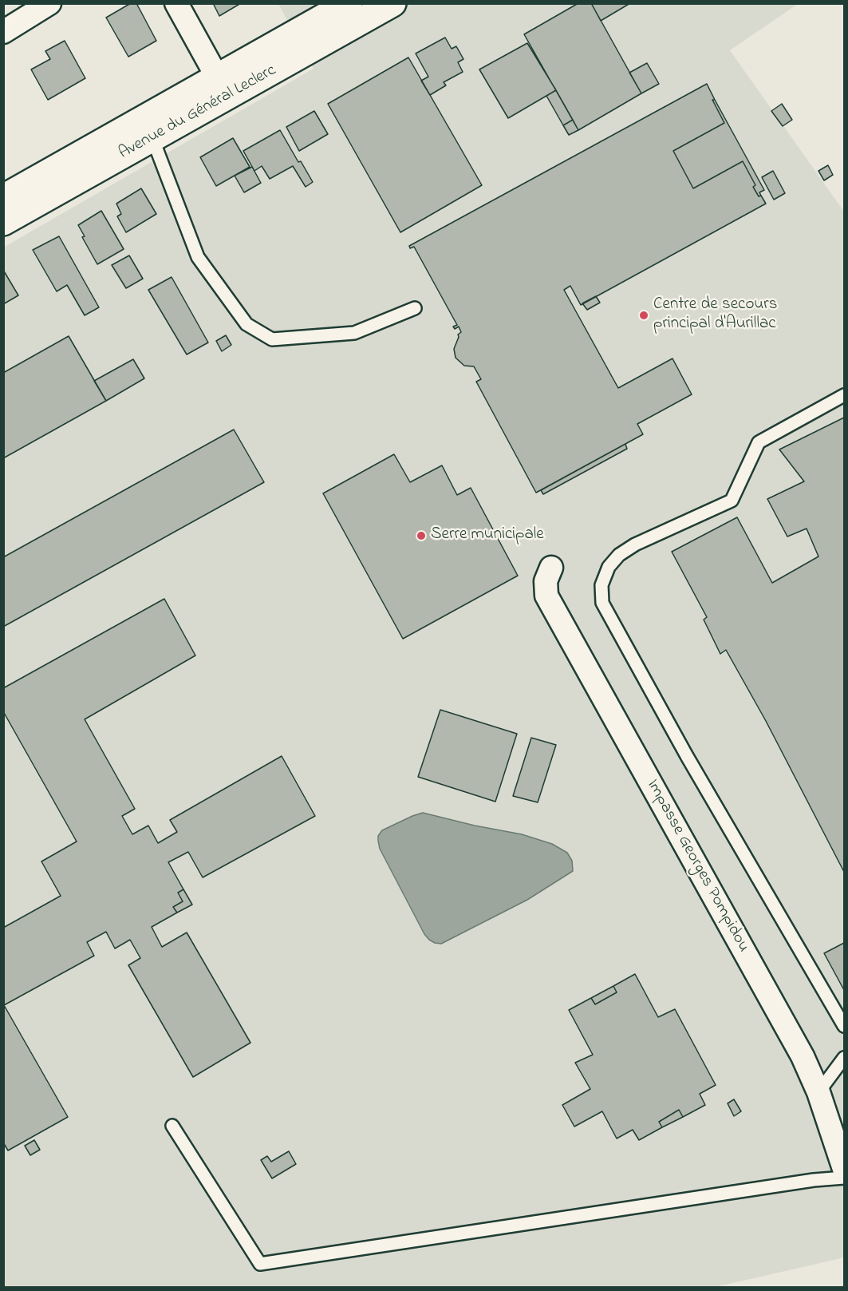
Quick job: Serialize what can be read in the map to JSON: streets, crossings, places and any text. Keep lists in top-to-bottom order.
{
  "streets": {
    "street": ["Avenue du Général Leclerc", "Impasse Georges Pompidou"]
  },
  "places": ["Centre de secours principal d'Aurillac", "Serre municipale"]
}
